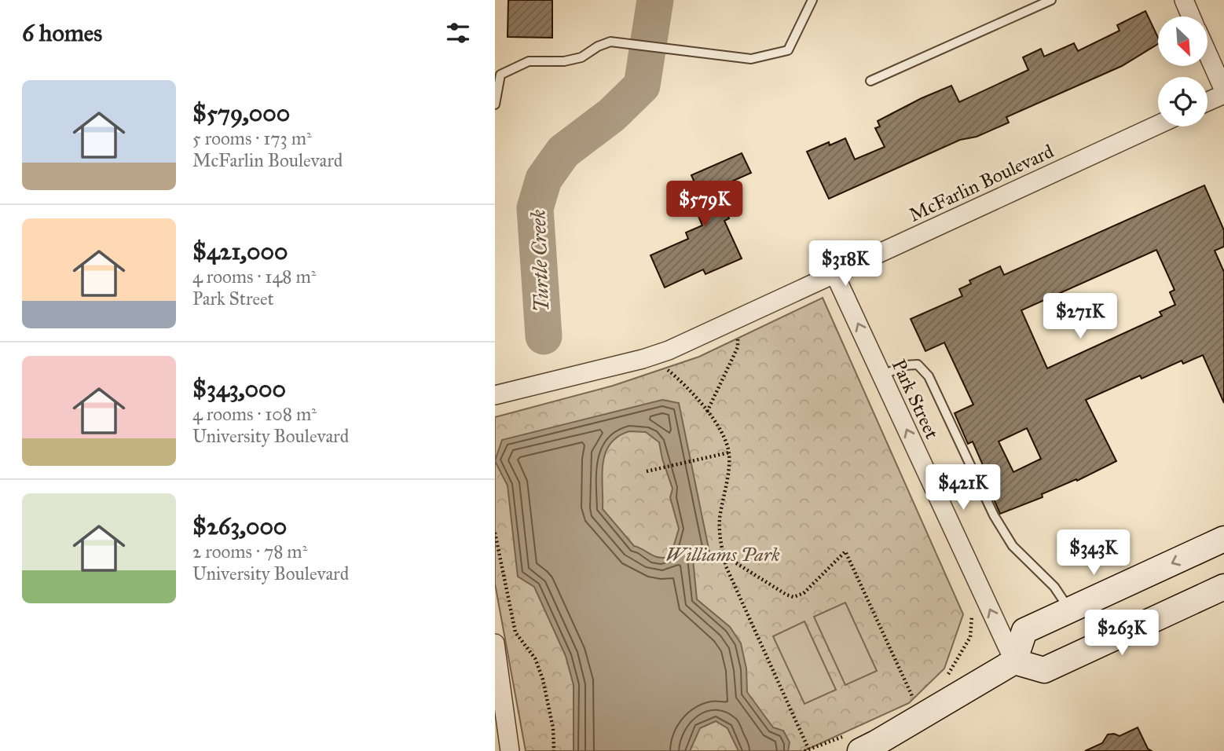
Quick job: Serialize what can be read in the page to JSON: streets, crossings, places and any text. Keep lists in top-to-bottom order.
{
  "streets": {
    "street": ["McFarlin Boulevard", "Park Street"]
  },
  "crossings": [
    ["McFarlin Boulevard", "Park Street"]
  ],
  "one_way": ["Park Street"],
  "water": ["Turtle Creek"],
  "parks": ["Williams Park"],
  "north": "bottom right",
  "page": {
    "heading": "6 homes",
    "list": [
      {
        "name": "$579,000",
        "note": "5 rooms · 173 m² · McFarlin Boulevard"
      },
      {
        "name": "$421,000",
        "note": "4 rooms · 148 m² · Park Street"
      },
      {
        "name": "$343,000",
        "note": "4 rooms · 108 m² · University Boulevard"
      },
      {
        "name": "$263,000",
        "note": "2 rooms · 78 m² · University Boulevard"
      }
    ],
    "price": [
      "$579K",
      "$318K",
      "$271K",
      "$421K",
      "$343K",
      "$263K"
    ]
  }
}
